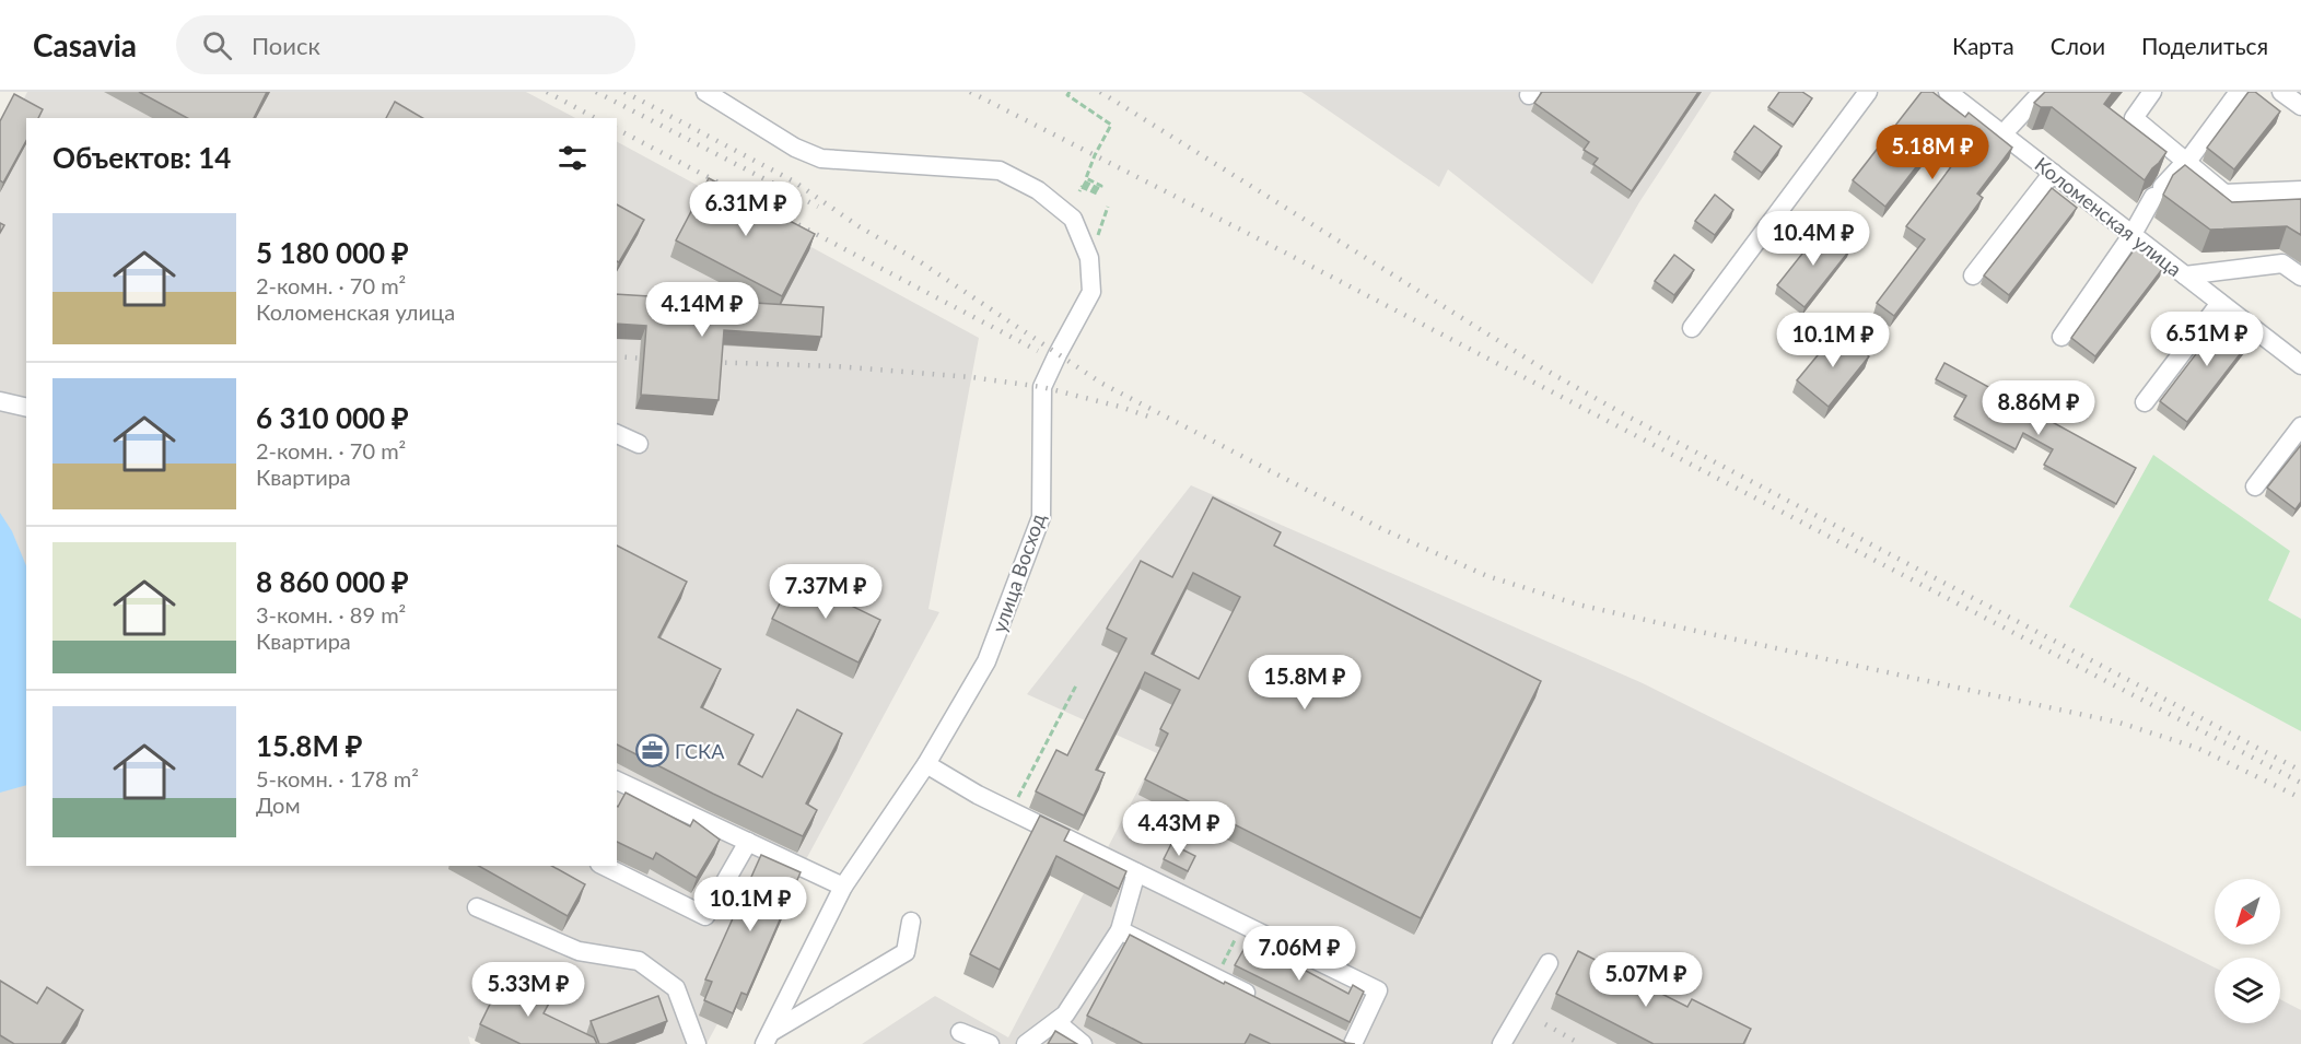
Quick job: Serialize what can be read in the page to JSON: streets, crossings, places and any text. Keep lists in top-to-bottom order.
{
  "streets": {
    "street": ["Коломенская улица", "улица Восход"]
  },
  "places": {
    "office": ["ГСКА"]
  },
  "north": "bottom left",
  "page": {
    "header": "Casavia",
    "search": "Поиск",
    "nav": ["Карта", "Слои", "Поделиться"],
    "heading": "Объектов: 14",
    "price": [
      "5.18M ₽",
      "6.31M ₽",
      "10.4M ₽",
      "4.14M ₽",
      "6.51M ₽",
      "10.1M ₽",
      "8.86M ₽",
      "7.37M ₽",
      "15.8M ₽",
      "4.43M ₽",
      "10.1M ₽",
      "7.06M ₽",
      "5.07M ₽",
      "5.33M ₽"
    ],
    "list": [
      {
        "name": "5 180 000 ₽",
        "note": "2-комн. · 70 m² · Коломенская улица"
      },
      {
        "name": "6 310 000 ₽",
        "note": "2-комн. · 70 m² · Квартира"
      },
      {
        "name": "8 860 000 ₽",
        "note": "3-комн. · 89 m² · Квартира"
      },
      {
        "name": "15.8M ₽",
        "note": "5-комн. · 178 m² · Дом"
      }
    ]
  }
}
